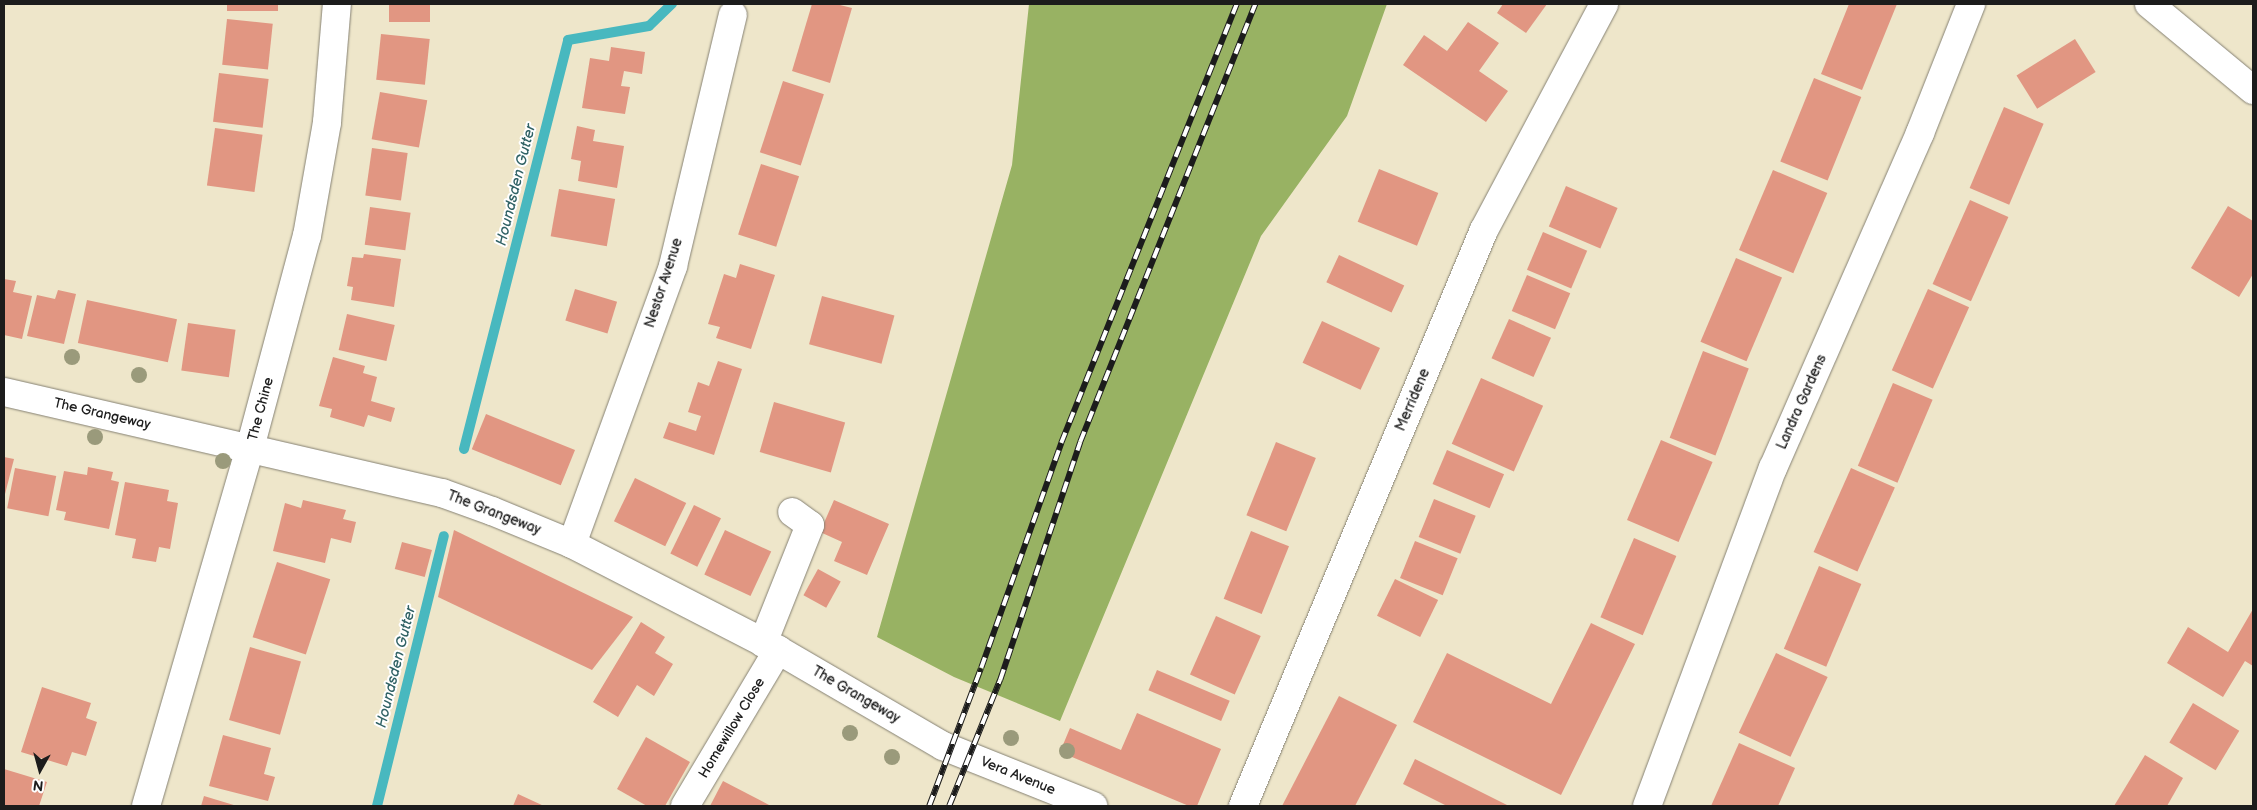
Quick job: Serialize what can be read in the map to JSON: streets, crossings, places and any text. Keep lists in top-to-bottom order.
{
  "streets": {
    "street": [
      "Nestor Avenue",
      "Merridene",
      "Landra Gardens",
      "The Chine",
      "The Grangeway",
      "Homewillow Close",
      "Vera Avenue"
    ]
  },
  "crossings": [
    ["Nestor Avenue", "The Grangeway"],
    ["The Chine", "The Grangeway"],
    ["The Grangeway", "Homewillow Close"],
    ["The Grangeway", "Vera Avenue"]
  ],
  "water": ["Houndsden Gutter"],
  "north": "bottom"
}
